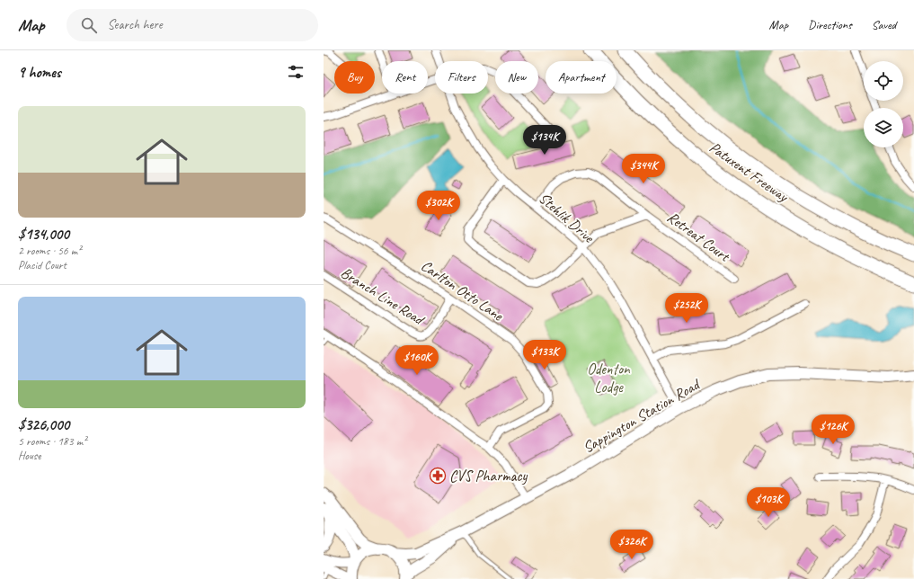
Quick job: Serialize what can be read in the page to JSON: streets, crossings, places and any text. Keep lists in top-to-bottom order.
{
  "streets": {
    "highway": ["Patuxent Freeway"],
    "main road": ["Sappington Station Road"],
    "street": [
      "Stehlik Drive",
      "Retreat Court",
      "Carlton Otto Lane",
      "Branch Line Road"
    ]
  },
  "crossings": [
    ["Stehlik Drive", "Retreat Court"],
    ["Stehlik Drive", "Sappington Station Road"],
    ["Carlton Otto Lane", "Branch Line Road"]
  ],
  "parks": ["Odenton Lodge"],
  "places": {
    "pharmacy": ["CVS Pharmacy"]
  },
  "page": {
    "header": "Map",
    "search": "Search here",
    "nav": ["Map", "Directions", "Saved"],
    "heading": "9 homes",
    "chip": [
      "Buy",
      "Rent",
      "Filters",
      "New",
      "Apartment"
    ],
    "list": [
      {
        "name": "$134,000",
        "note": "2 rooms · 56 m² · Placid Court"
      },
      {
        "name": "$326,000",
        "note": "5 rooms · 183 m² · House"
      }
    ],
    "price": [
      "$134K",
      "$344K",
      "$302K",
      "$252K",
      "$133K",
      "$160K",
      "$126K",
      "$103K",
      "$326K"
    ]
  }
}
